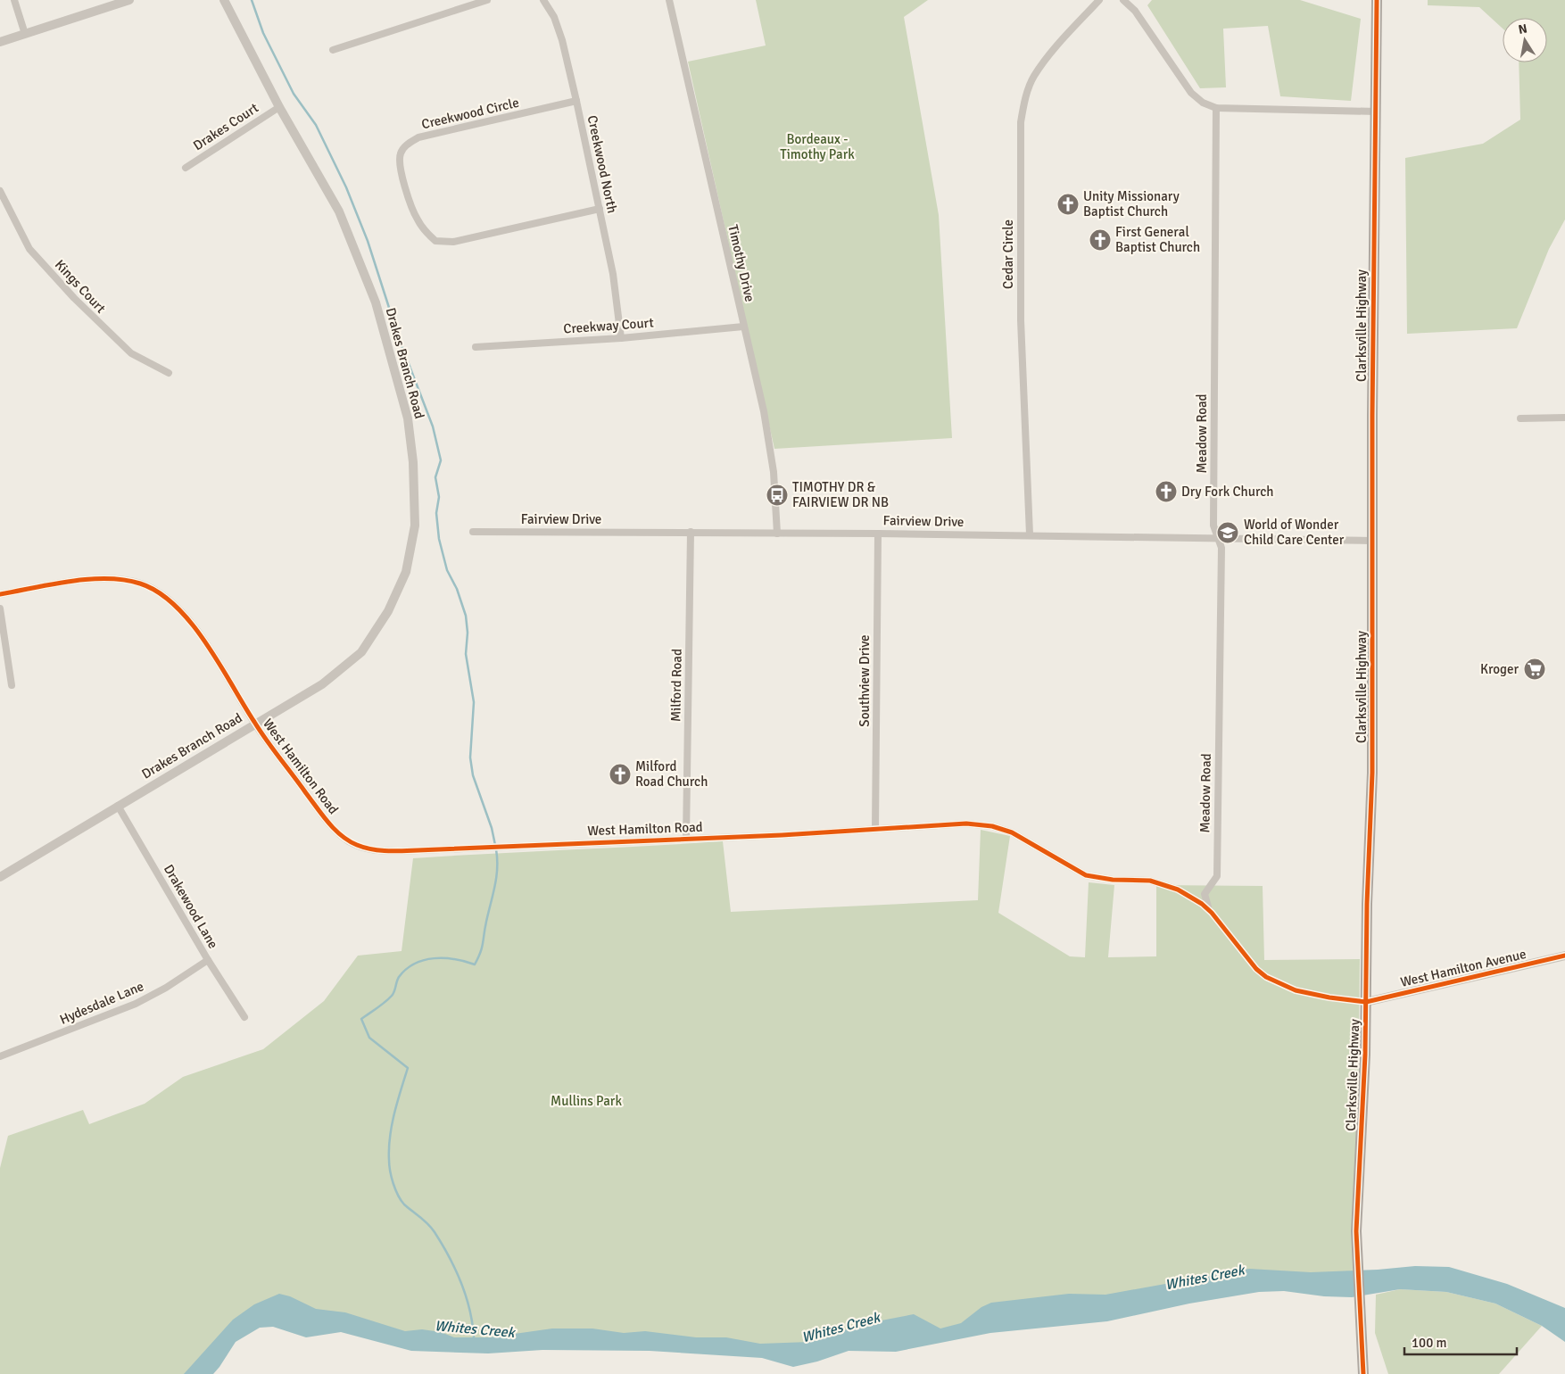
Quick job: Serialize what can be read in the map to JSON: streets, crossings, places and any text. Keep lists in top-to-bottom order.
{
  "streets": {
    "main road": ["Clarksville Highway"],
    "street": [
      "Creekwood Circle",
      "Drakes Court",
      "Creekwood North",
      "Cedar Circle",
      "Timothy Drive",
      "Kings Court",
      "Creekway Court",
      "Drakes Branch Road",
      "Meadow Road",
      "Fairview Drive",
      "Southview Drive",
      "Milford Road",
      "West Hamilton Road",
      "Drakewood Lane",
      "West Hamilton Avenue",
      "Hydesdale Lane"
    ]
  },
  "crossings": [
    ["Creekwood Circle", "Creekwood North"],
    ["Drakes Court", "Drakes Branch Road"],
    ["Creekwood North", "Creekway Court"],
    ["Cedar Circle", "Fairview Drive"],
    ["Timothy Drive", "Creekway Court"],
    ["Timothy Drive", "Fairview Drive"],
    ["Clarksville Highway", "Fairview Drive"],
    ["Clarksville Highway", "West Hamilton Road"],
    ["Clarksville Highway", "West Hamilton Avenue"],
    ["Drakes Branch Road", "West Hamilton Road"],
    ["Drakes Branch Road", "Drakewood Lane"],
    ["Meadow Road", "Fairview Drive"],
    ["Meadow Road", "West Hamilton Road"],
    ["Fairview Drive", "Southview Drive"],
    ["Fairview Drive", "Milford Road"],
    ["Southview Drive", "West Hamilton Road"],
    ["Milford Road", "West Hamilton Road"],
    ["West Hamilton Road", "West Hamilton Avenue"],
    ["Drakewood Lane", "Hydesdale Lane"]
  ],
  "water": ["Whites Creek"],
  "parks": ["Bordeaux - Timothy Park", "Mullins Park"],
  "places": {
    "church": [
      "Unity Missionary Baptist Church",
      "First General Baptist Church",
      "Dry Fork Church",
      "Milford Road Church"
    ],
    "bus stop": ["TIMOTHY DR & FAIRVIEW DR NB"],
    "school or university": ["World of Wonder Child Care Center"],
    "supermarket": ["Kroger"]
  },
  "scale_bar": "100 m",
  "north": "top"
}
